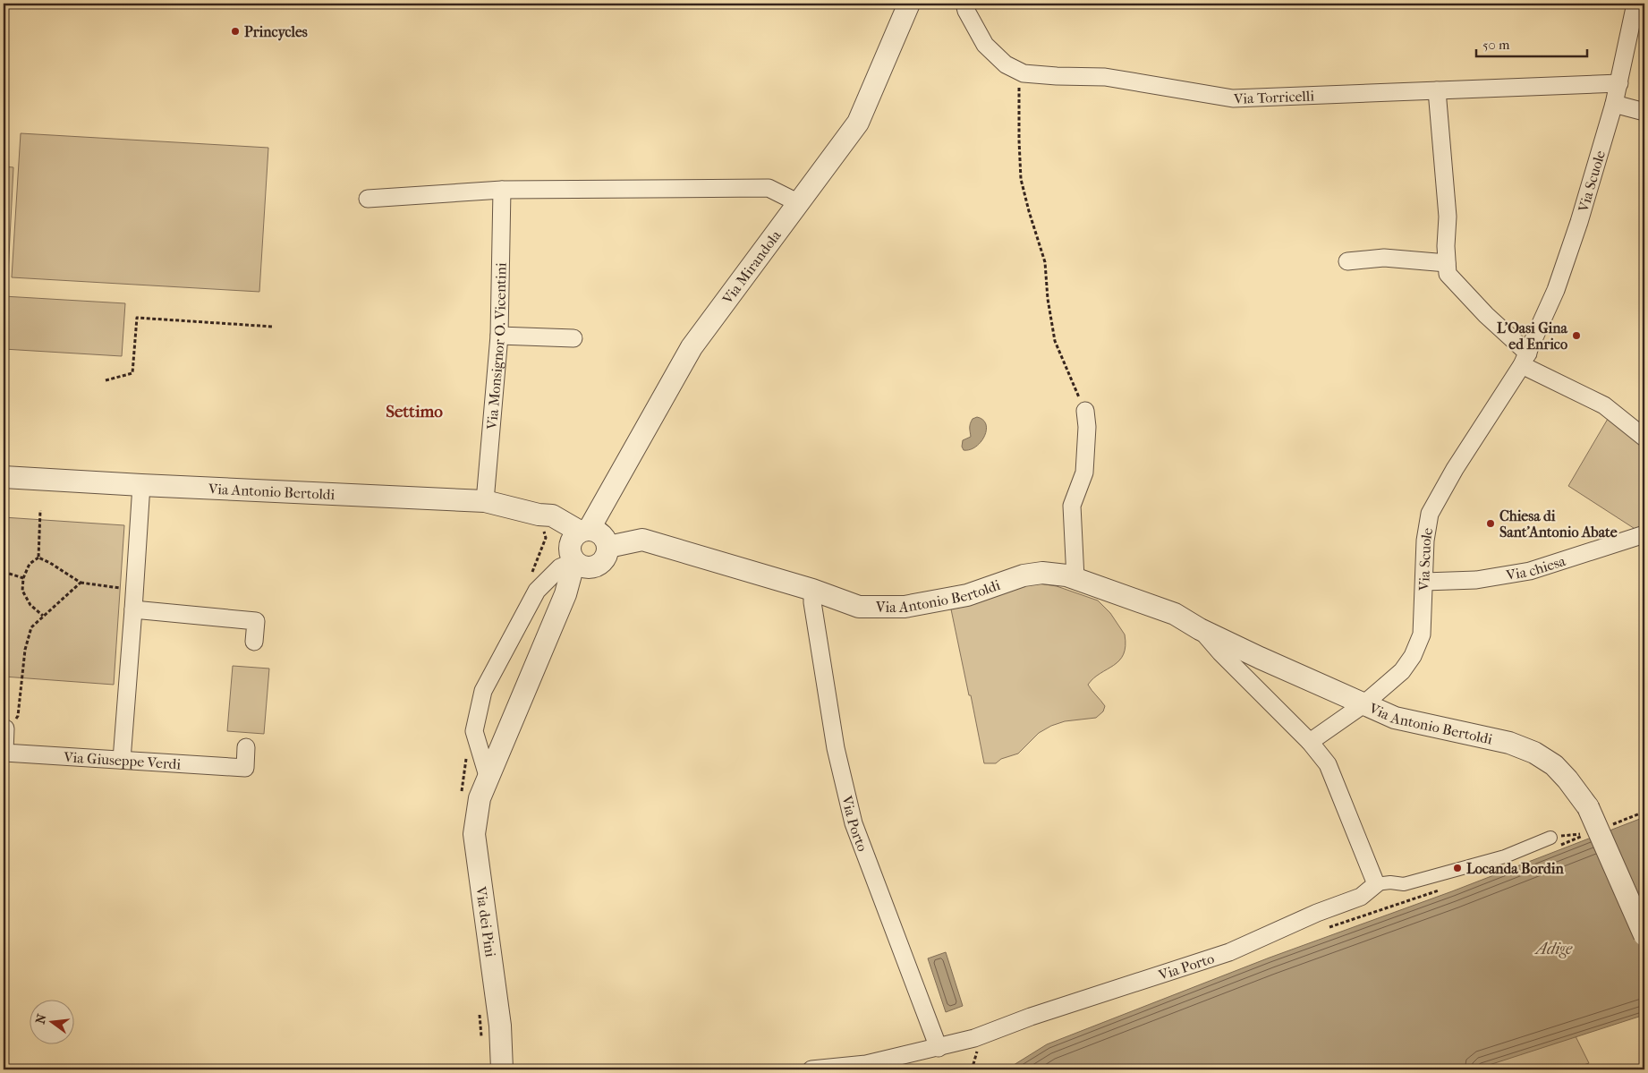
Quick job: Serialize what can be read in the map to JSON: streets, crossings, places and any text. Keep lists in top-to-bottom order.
{
  "streets": {
    "street": [
      "Via Torricelli",
      "Via Scuole",
      "Via Mirandola",
      "Via Monsignor O. Vicentini",
      "Via Antonio Bertoldi",
      "Via chiesa",
      "Via Giuseppe Verdi",
      "Via Porto",
      "Via dei Pini"
    ]
  },
  "crossings": [
    ["Via Torricelli", "Via Scuole"],
    ["Via Scuole", "Via Antonio Bertoldi"],
    ["Via Scuole", "Via chiesa"],
    ["Via Mirandola", "Via Antonio Bertoldi"],
    ["Via Mirandola", "Via dei Pini"],
    ["Via Monsignor O. Vicentini", "Via Antonio Bertoldi"],
    ["Via Antonio Bertoldi", "Via Porto"],
    ["Via Antonio Bertoldi", "Via dei Pini"]
  ],
  "districts": ["Settimo"],
  "water": ["Adige"],
  "places": [
    "Princycles",
    "L'Oasi Gina ed Enrico",
    "Chiesa di Sant'Antonio Abate",
    "Locanda Bordin"
  ],
  "scale_bar": "50 m",
  "north": "left"
}
